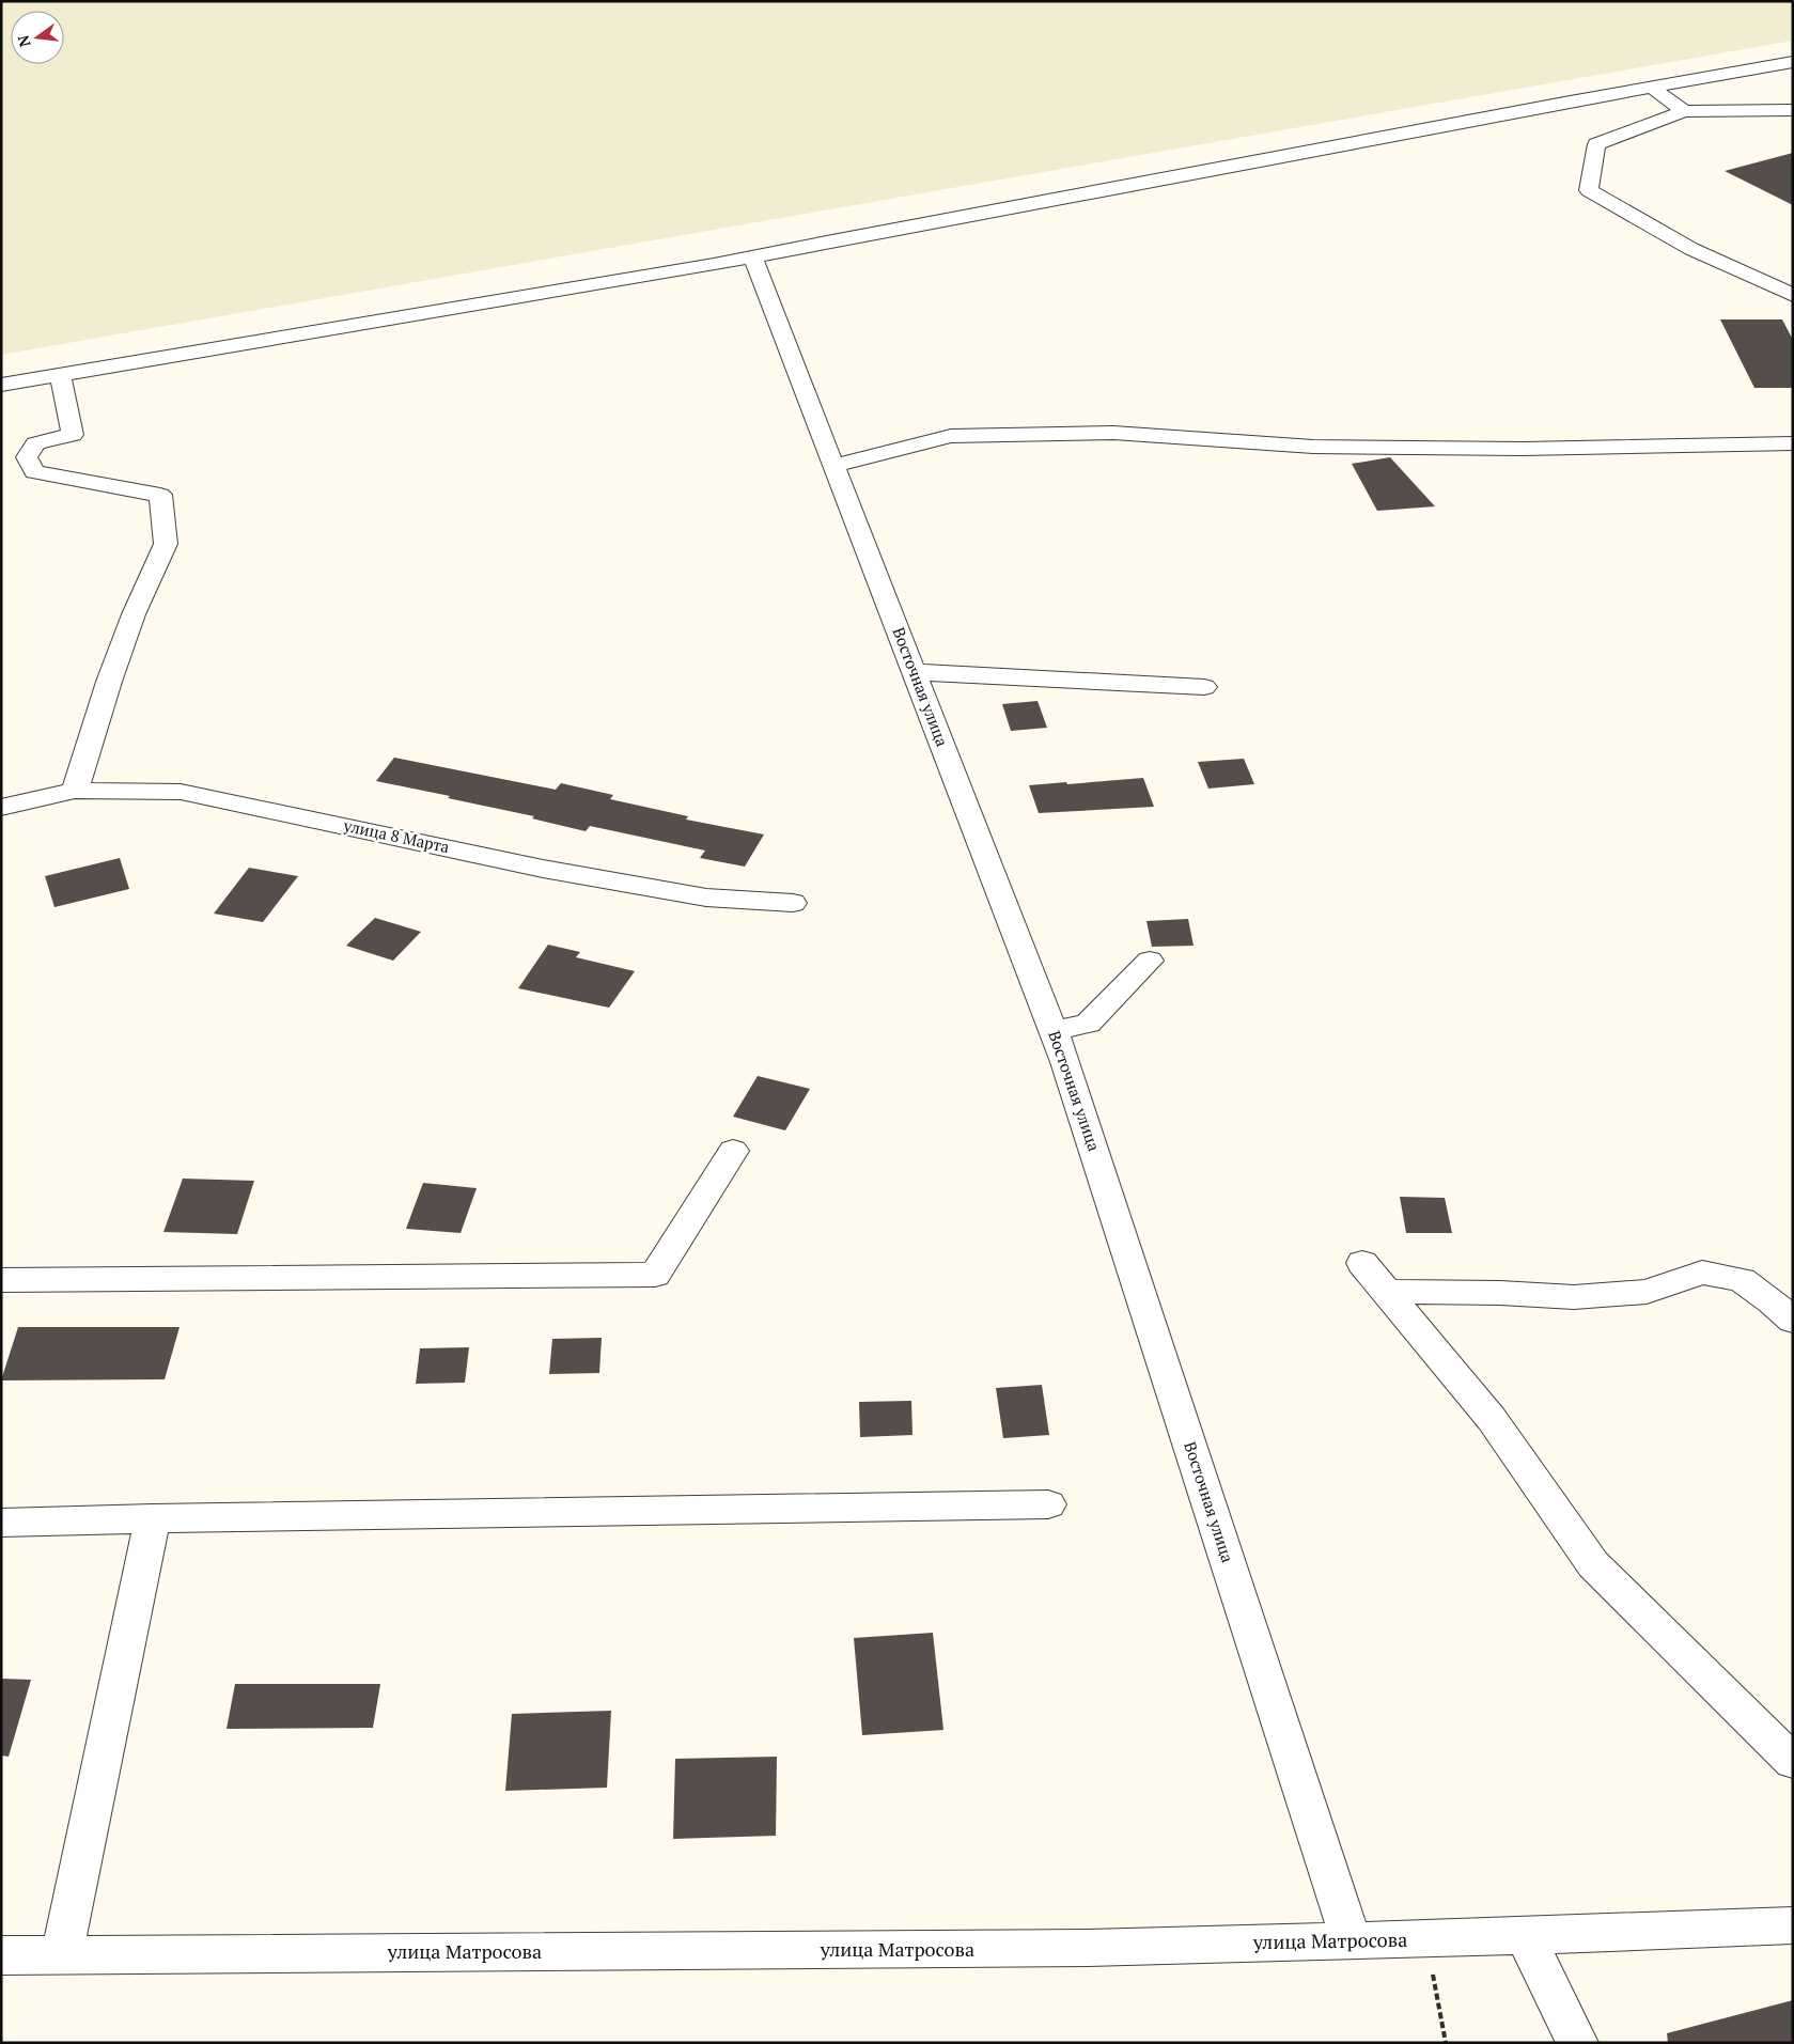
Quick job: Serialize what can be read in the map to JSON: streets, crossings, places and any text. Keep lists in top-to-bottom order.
{
  "streets": {
    "street": ["Восточная улица", "улица 8 Марта", "улица Матросова"]
  },
  "crossings": [
    ["Восточная улица", "улица Матросова"]
  ],
  "north": "left"
}
